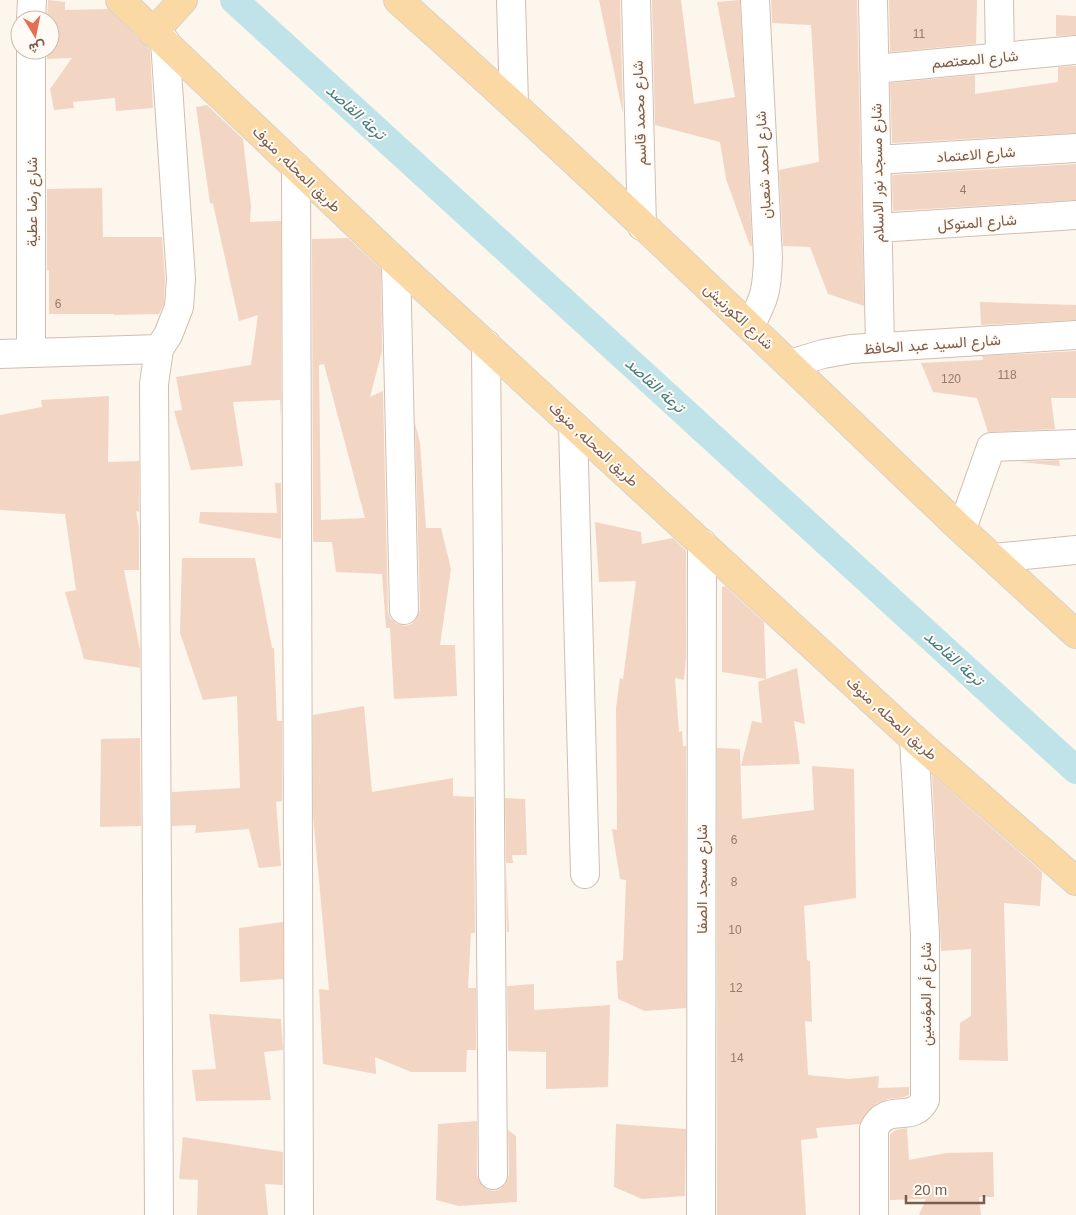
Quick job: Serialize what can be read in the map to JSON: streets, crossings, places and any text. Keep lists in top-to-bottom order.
{
  "streets": {
    "main road": ["طريق المحله, منوف", "شارع الكورنيش"],
    "street": [
      "شارع المعتصم",
      "شارع محمد قاسم",
      "شارع الاعتماد",
      "شارع احمد شعبان",
      "شارع مسجد نور الاسلام",
      "شارع رضا عطية",
      "شارع المتوكل",
      "شارع السيد عبد الحافظ",
      "شارع مسجد الصفا",
      "شارع أم المؤمنين"
    ]
  },
  "crossings": [
    ["شارع المعتصم", "شارع مسجد نور الاسلام"],
    ["شارع محمد قاسم", "شارع الكورنيش"],
    ["شارع الاعتماد", "شارع مسجد نور الاسلام"],
    ["شارع احمد شعبان", "شارع الكورنيش"],
    ["طريق المحله, منوف", "شارع مسجد الصفا"],
    ["طريق المحله, منوف", "شارع أم المؤمنين"],
    ["شارع مسجد نور الاسلام", "شارع المتوكل"],
    ["شارع مسجد نور الاسلام", "شارع السيد عبد الحافظ"],
    ["شارع الكورنيش", "شارع السيد عبد الحافظ"]
  ],
  "water": ["ترعة القاصد"],
  "house_numbers": [
    "11",
    "4",
    "6",
    "118",
    "120",
    "6",
    "8",
    "10",
    "12",
    "14"
  ],
  "scale_bar": "20 m",
  "north": "bottom"
}
